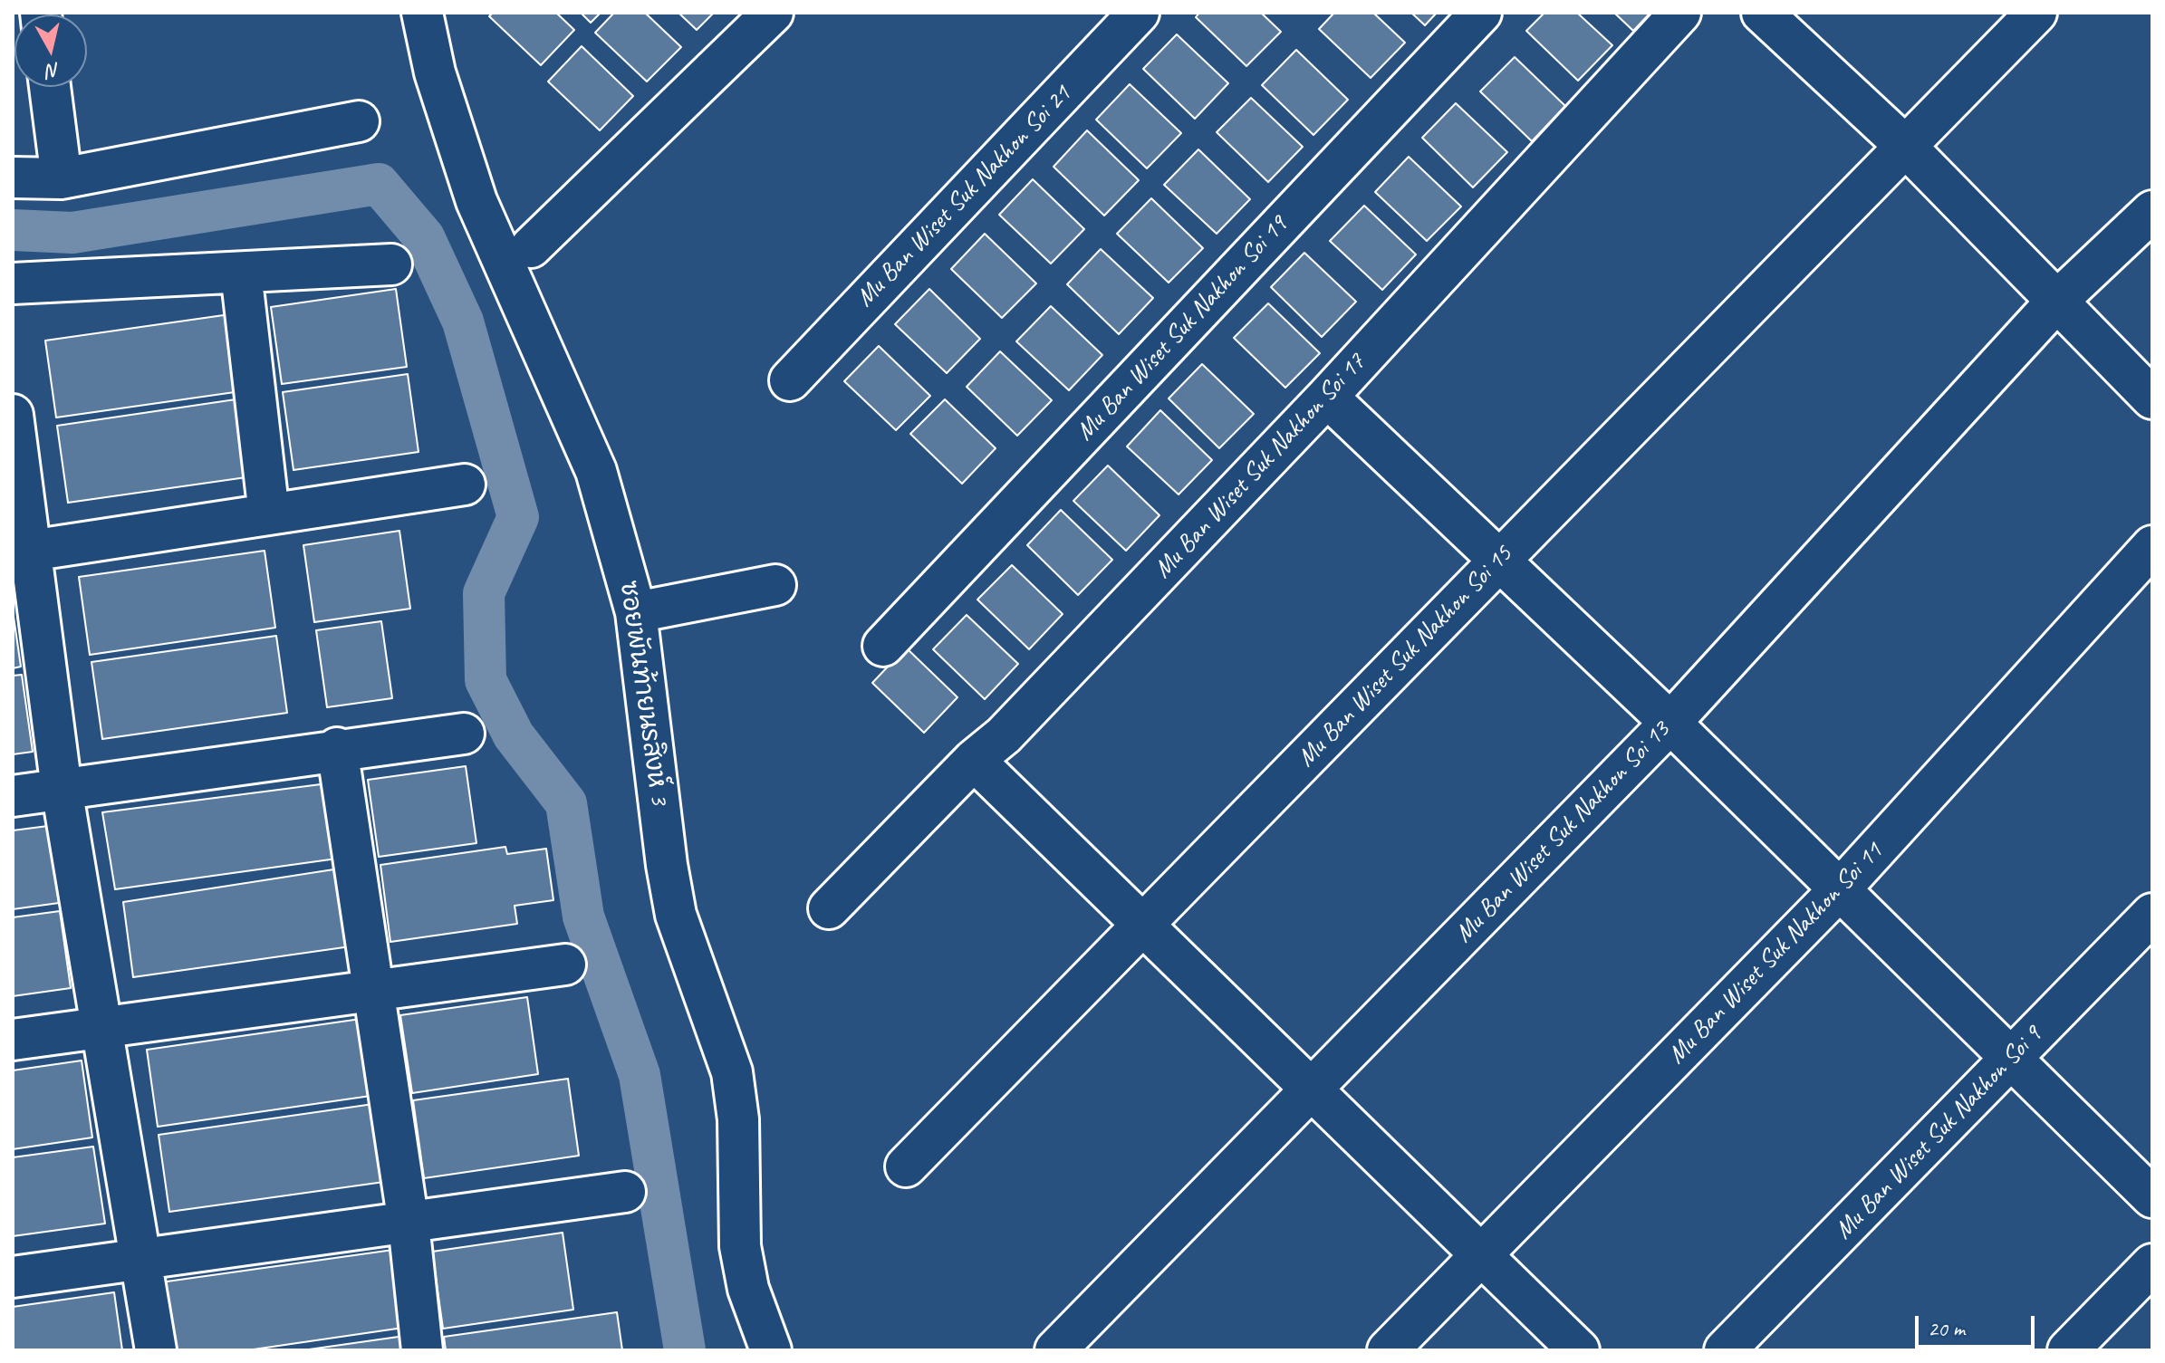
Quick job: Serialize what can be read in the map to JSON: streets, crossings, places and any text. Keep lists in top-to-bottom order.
{
  "streets": {
    "street": [
      "Mu Ban Wiset Suk Nakhon Soi 21",
      "Mu Ban Wiset Suk Nakhon Soi 19",
      "Mu Ban Wiset Suk Nakhon Soi 17",
      "Mu Ban Wiset Suk Nakhon Soi 15",
      "ซอยพันท้ายนรสิงห์ 3",
      "Mu Ban Wiset Suk Nakhon Soi 13",
      "Mu Ban Wiset Suk Nakhon Soi 11",
      "Mu Ban Wiset Suk Nakhon Soi 9"
    ]
  },
  "scale_bar": "20 m",
  "north": "bottom"
}
